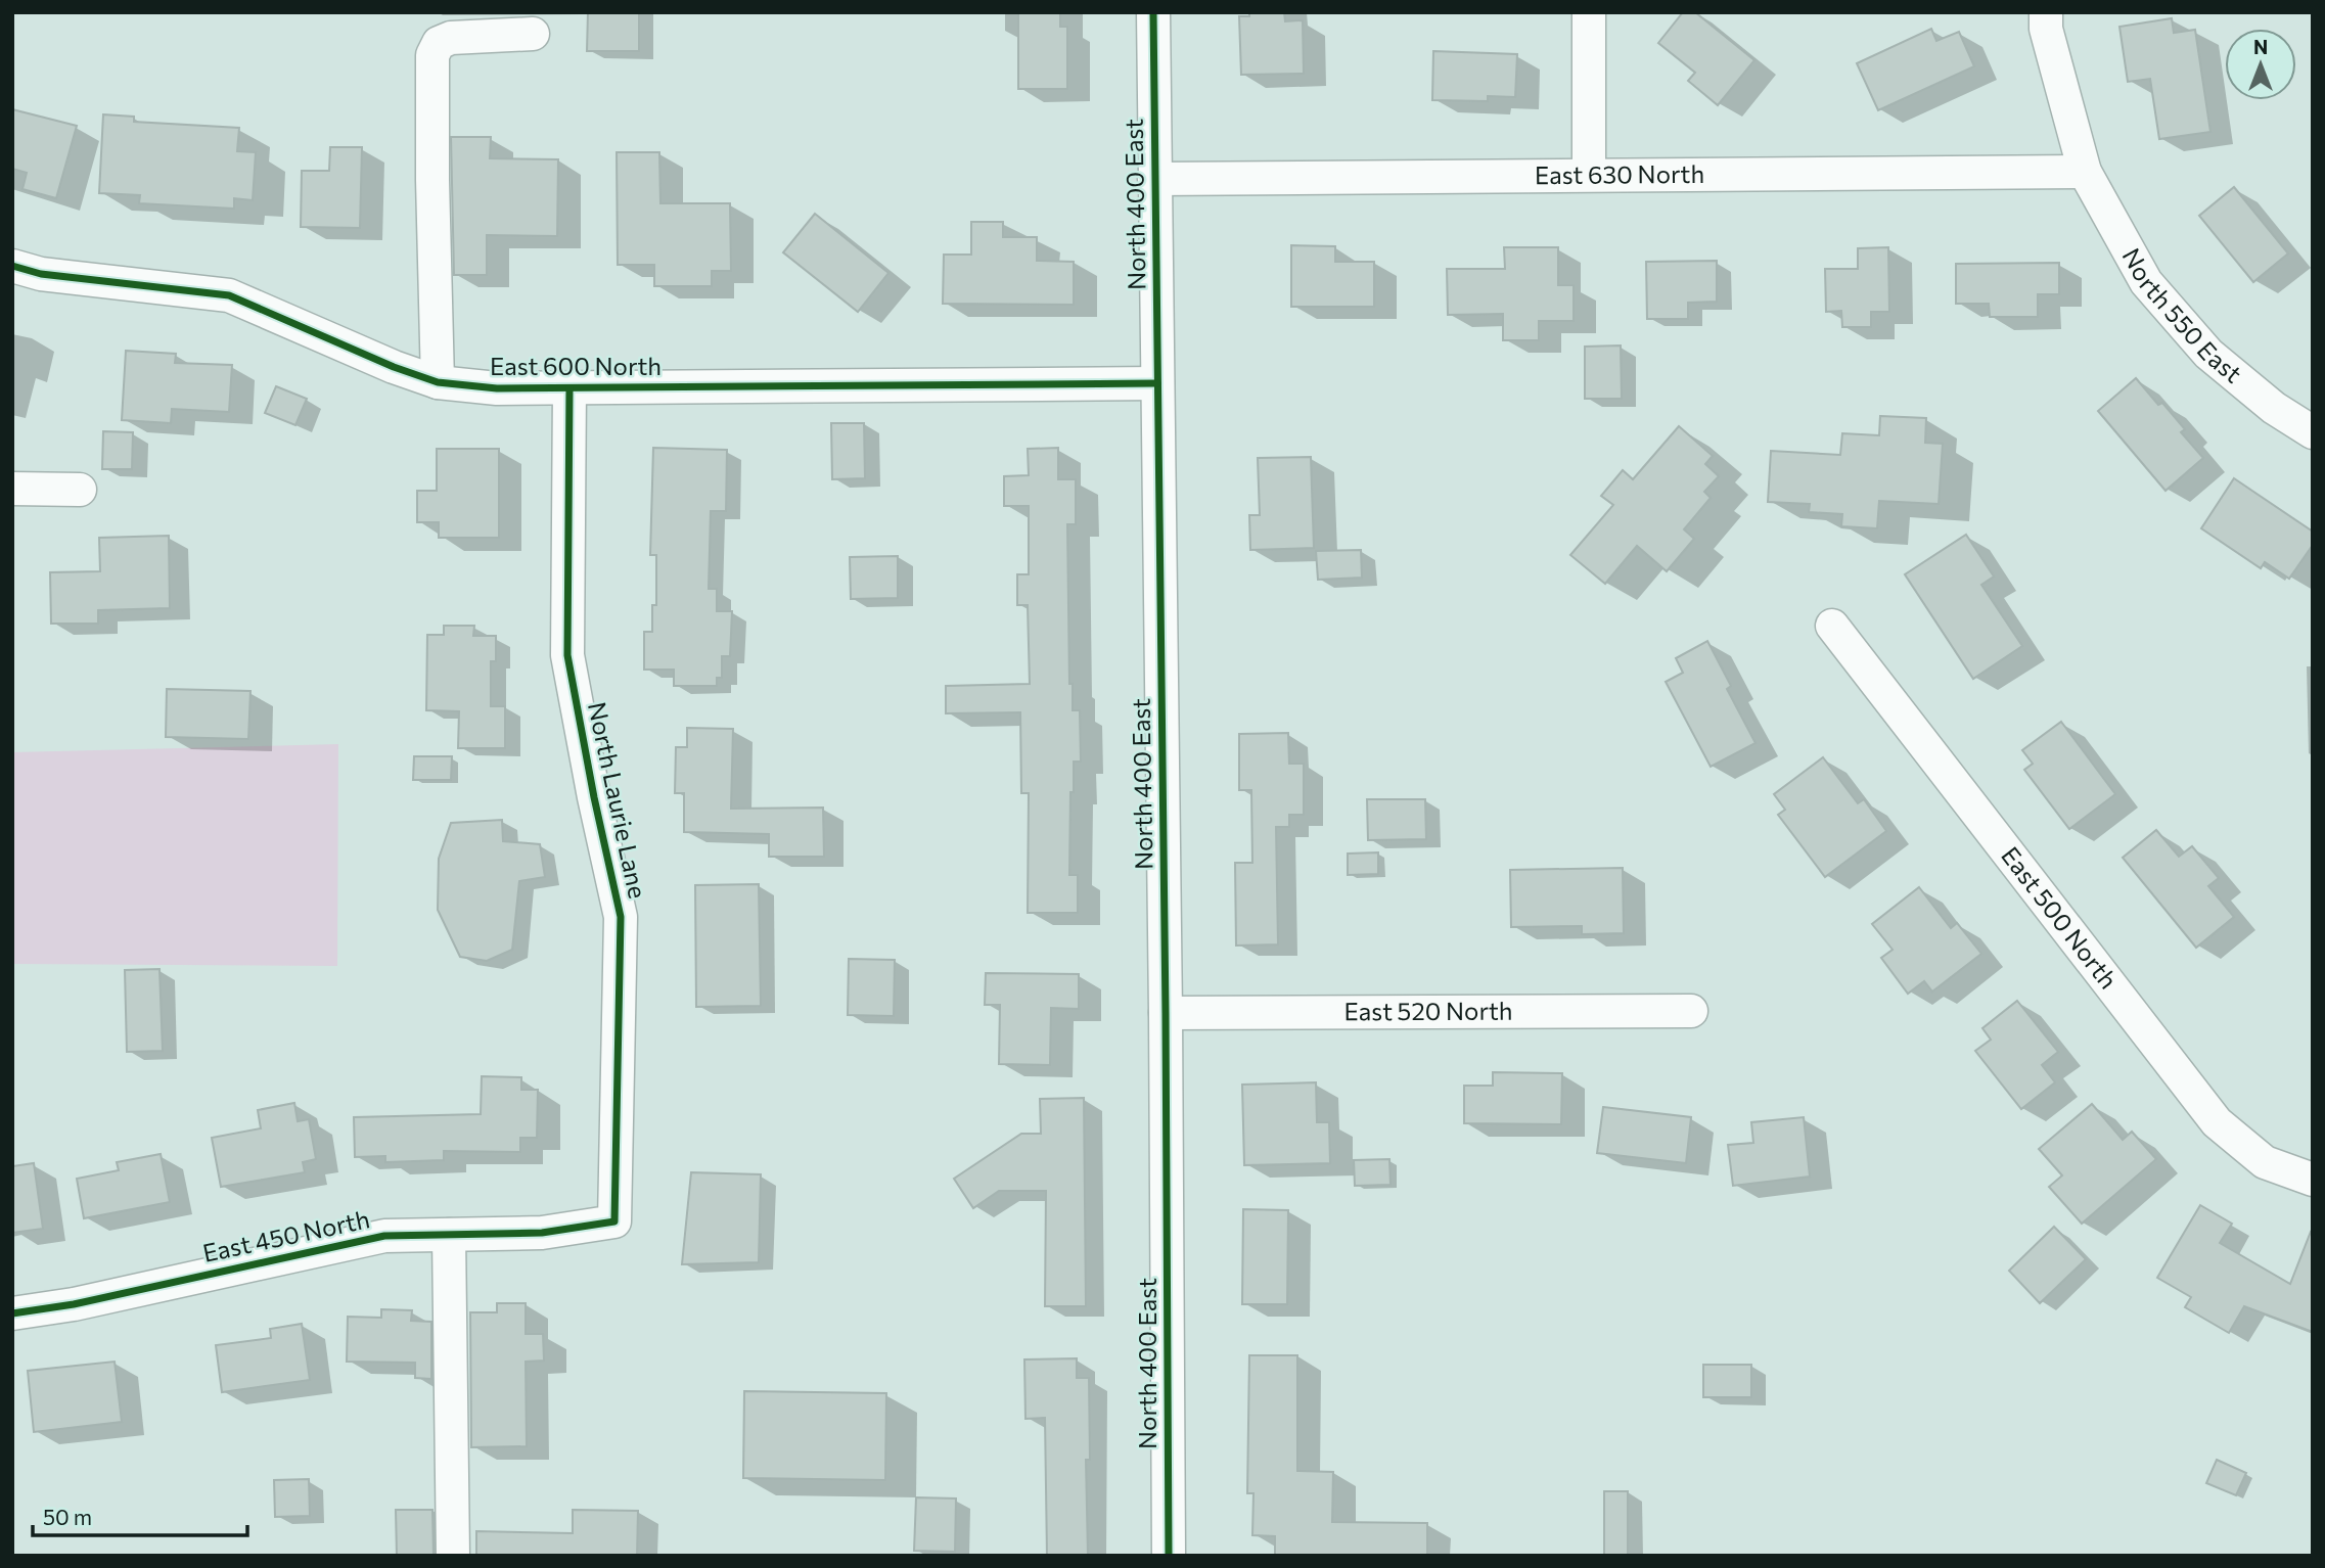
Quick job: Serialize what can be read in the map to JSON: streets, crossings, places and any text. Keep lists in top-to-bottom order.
{
  "streets": {
    "street": [
      "East 630 North",
      "North 400 East",
      "North 550 East",
      "East 600 North",
      "North Laurie Lane",
      "East 500 North",
      "East 520 North",
      "East 450 North"
    ]
  },
  "crossings": [
    ["East 630 North", "North 400 East"],
    ["East 630 North", "North 550 East"],
    ["North 400 East", "East 600 North"],
    ["North 400 East", "East 520 North"],
    ["East 600 North", "North Laurie Lane"],
    ["North Laurie Lane", "East 450 North"]
  ],
  "scale_bar": "50 m",
  "north": "top"
}
